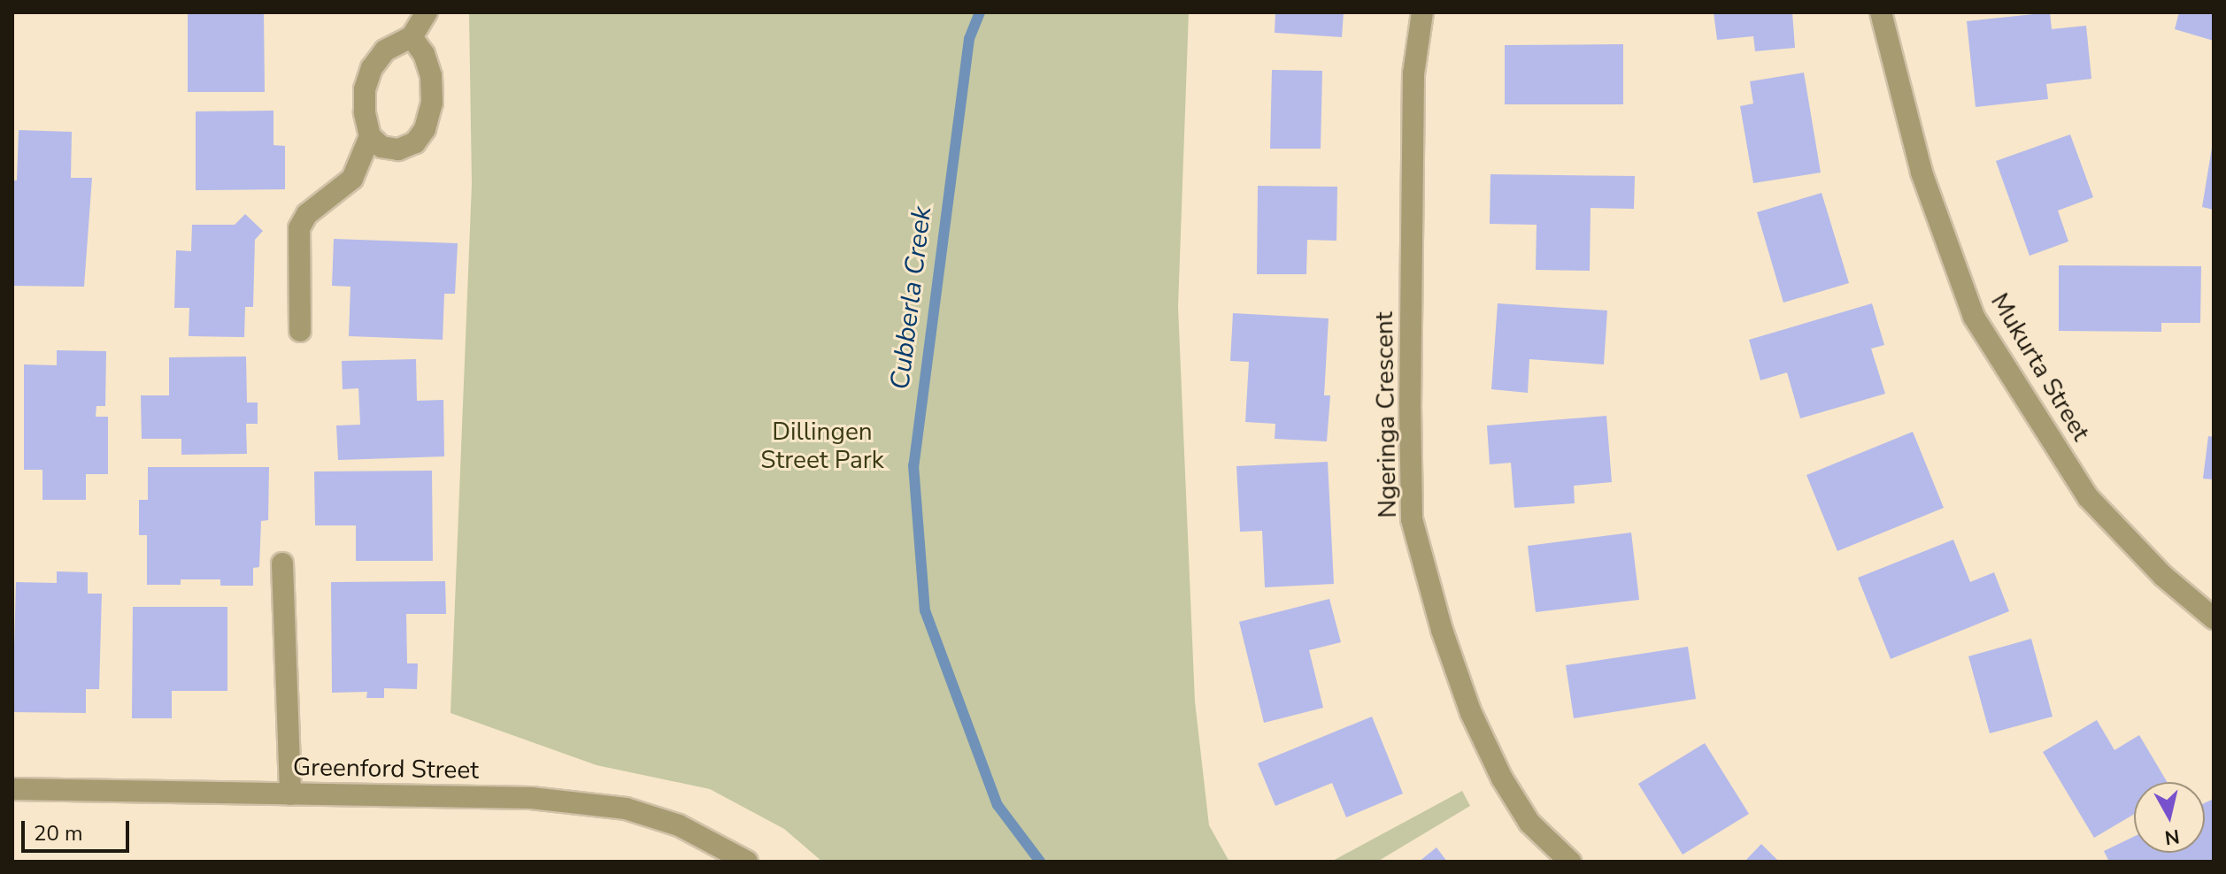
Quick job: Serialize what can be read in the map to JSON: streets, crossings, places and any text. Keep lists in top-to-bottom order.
{
  "streets": {
    "street": ["Mukurta Street", "Ngeringa Crescent", "Greenford Street"]
  },
  "water": ["Cubberla Creek"],
  "parks": ["Dillingen Street Park"],
  "scale_bar": "20 m",
  "north": "bottom"
}
